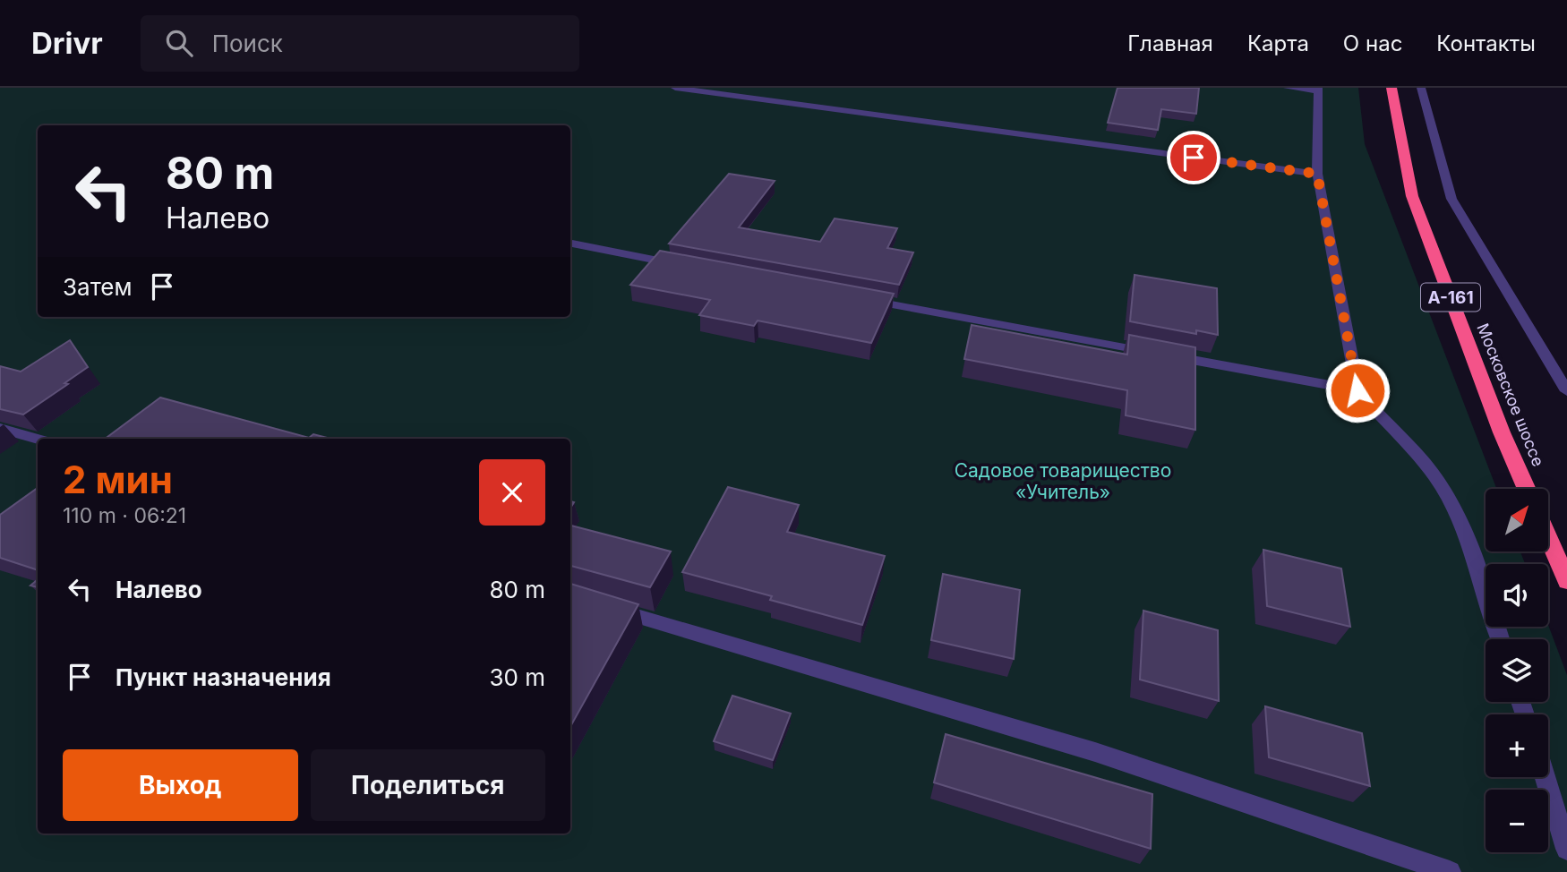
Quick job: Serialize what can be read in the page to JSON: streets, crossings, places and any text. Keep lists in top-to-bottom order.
{
  "streets": {
    "highway": ["А-161", "Московское шоссе"]
  },
  "parks": ["Садовое товарищество «Учитель»"],
  "north": "top right",
  "page": {
    "header": "Drivr",
    "search": "Поиск",
    "nav": [
      "Главная",
      "Карта",
      "О нас",
      "Контакты"
    ],
    "turn": ["80 m", "Налево"],
    "then": "Затем",
    "heading": ["2 мин", "110 m · 06:21"],
    "map_buttons": ["+", "−"],
    "list": [
      {
        "name": "Налево",
        "value": "80 m"
      },
      {
        "name": "Пункт назначения",
        "value": "30 m"
      }
    ],
    "buttons": ["Выход", "Поделиться"]
  }
}
